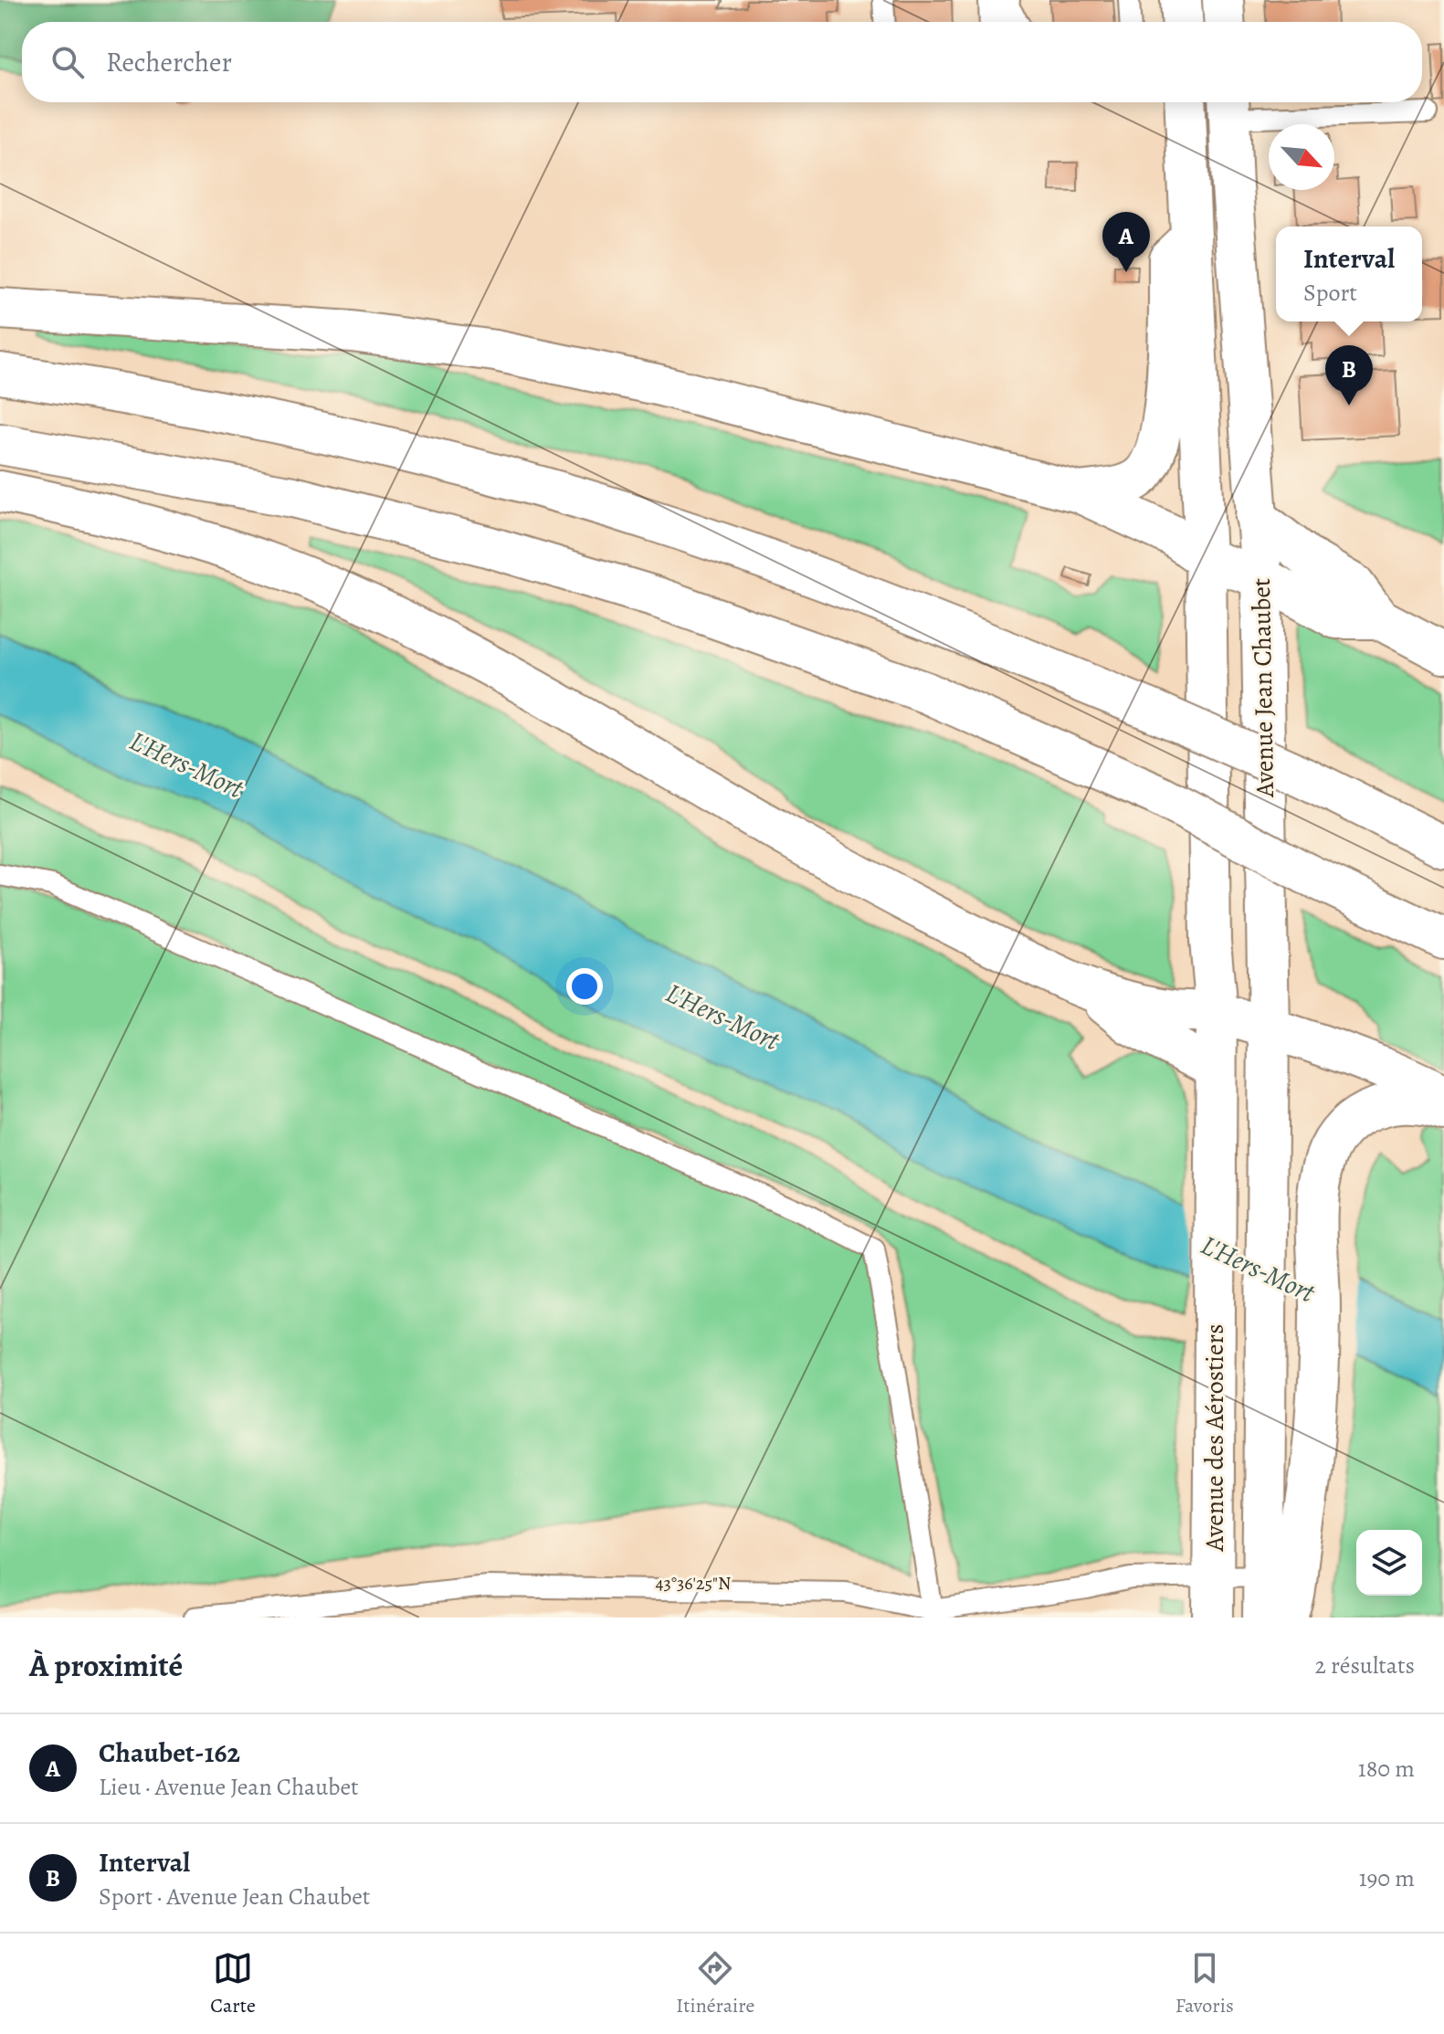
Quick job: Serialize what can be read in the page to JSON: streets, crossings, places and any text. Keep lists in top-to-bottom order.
{
  "streets": {
    "main road": ["Avenue Jean Chaubet", "Avenue des Aérostiers"]
  },
  "crossings": [
    ["Avenue Jean Chaubet", "Avenue des Aérostiers"]
  ],
  "water": ["L'Hers-Mort"],
  "north": "bottom right",
  "page": {
    "search": "Rechercher",
    "pins": ["A", "B"],
    "popup": ["Interval", "Sport"],
    "heading": ["À proximité", "2 résultats"],
    "list": [
      {
        "mark": "A",
        "name": "Chaubet-162",
        "note": "Lieu · Avenue Jean Chaubet",
        "value": "180 m"
      },
      {
        "mark": "B",
        "name": "Interval",
        "note": "Sport · Avenue Jean Chaubet",
        "value": "190 m"
      }
    ],
    "nav": ["Carte", "Itinéraire", "Favoris"]
  },
  "coordinates": ["43°36'25\"N"]
}
